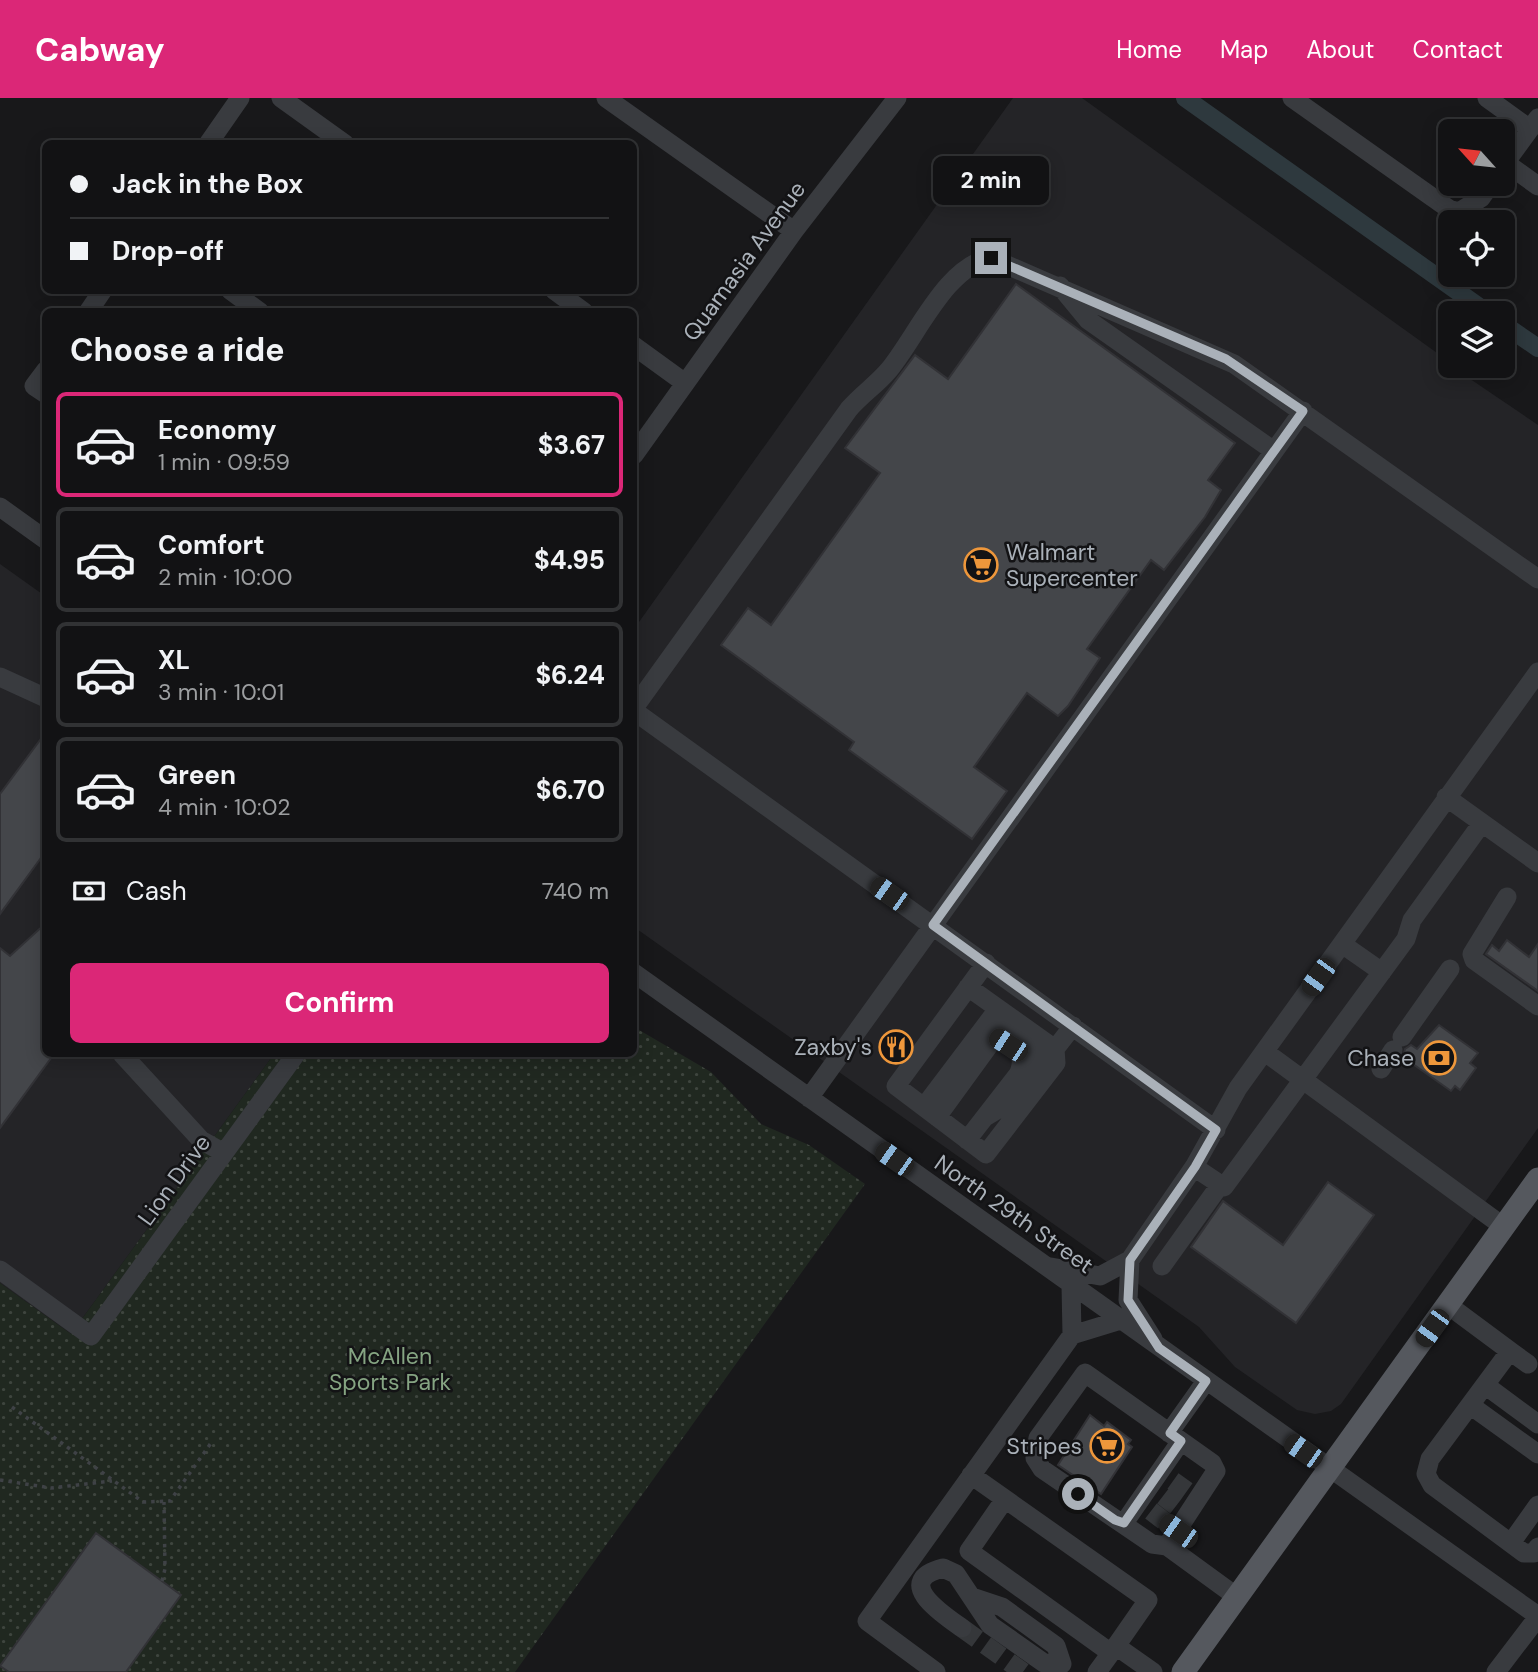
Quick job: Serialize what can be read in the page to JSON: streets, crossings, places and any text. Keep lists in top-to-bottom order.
{
  "streets": {
    "street": ["Quamasia Avenue", "Lion Drive", "North 29th Street"]
  },
  "parks": ["McAllen Sports Park"],
  "places": {
    "supermarket": ["Walmart Supercenter", "Stripes"],
    "restaurant": ["Zaxby's"],
    "bank": ["Chase"]
  },
  "north": "top left",
  "page": {
    "header": "Cabway",
    "nav": [
      "Home",
      "Map",
      "About",
      "Contact"
    ],
    "banner": ["Jack in the Box", "Drop-off"],
    "bubble": "2 min",
    "heading": "Choose a ride",
    "list": [
      {
        "name": "Economy",
        "note": "1 min · 09:59",
        "value": "$3.67"
      },
      {
        "name": "Comfort",
        "note": "2 min · 10:00",
        "value": "$4.95"
      },
      {
        "name": "XL",
        "note": "3 min · 10:01",
        "value": "$6.24"
      },
      {
        "name": "Green",
        "note": "4 min · 10:02",
        "value": "$6.70"
      }
    ],
    "pay": ["Cash", "740 m"],
    "buttons": "Confirm"
  }
}
